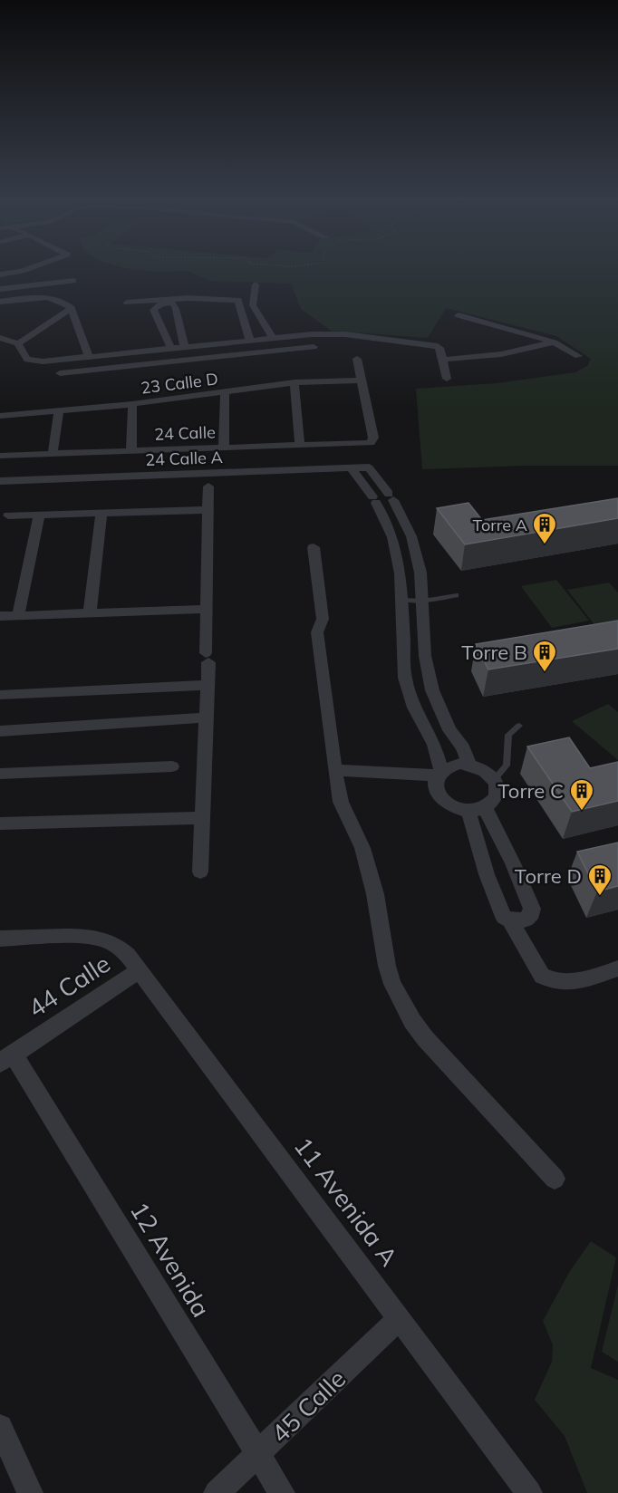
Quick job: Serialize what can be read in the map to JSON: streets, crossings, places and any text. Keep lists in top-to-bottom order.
{
  "streets": {
    "street": [
      "23 Calle D",
      "24 Calle",
      "24 Calle A",
      "44 Calle",
      "11 Avenida A",
      "12 Avenida",
      "45 Calle"
    ]
  },
  "crossings": [
    ["23 Calle D", "24 Calle"],
    ["44 Calle", "11 Avenida A"],
    ["44 Calle", "12 Avenida"],
    ["11 Avenida A", "45 Calle"],
    ["12 Avenida", "45 Calle"]
  ],
  "places": {
    "building": [
      "Torre A",
      "Torre B",
      "Torre C",
      "Torre D"
    ]
  }
}
